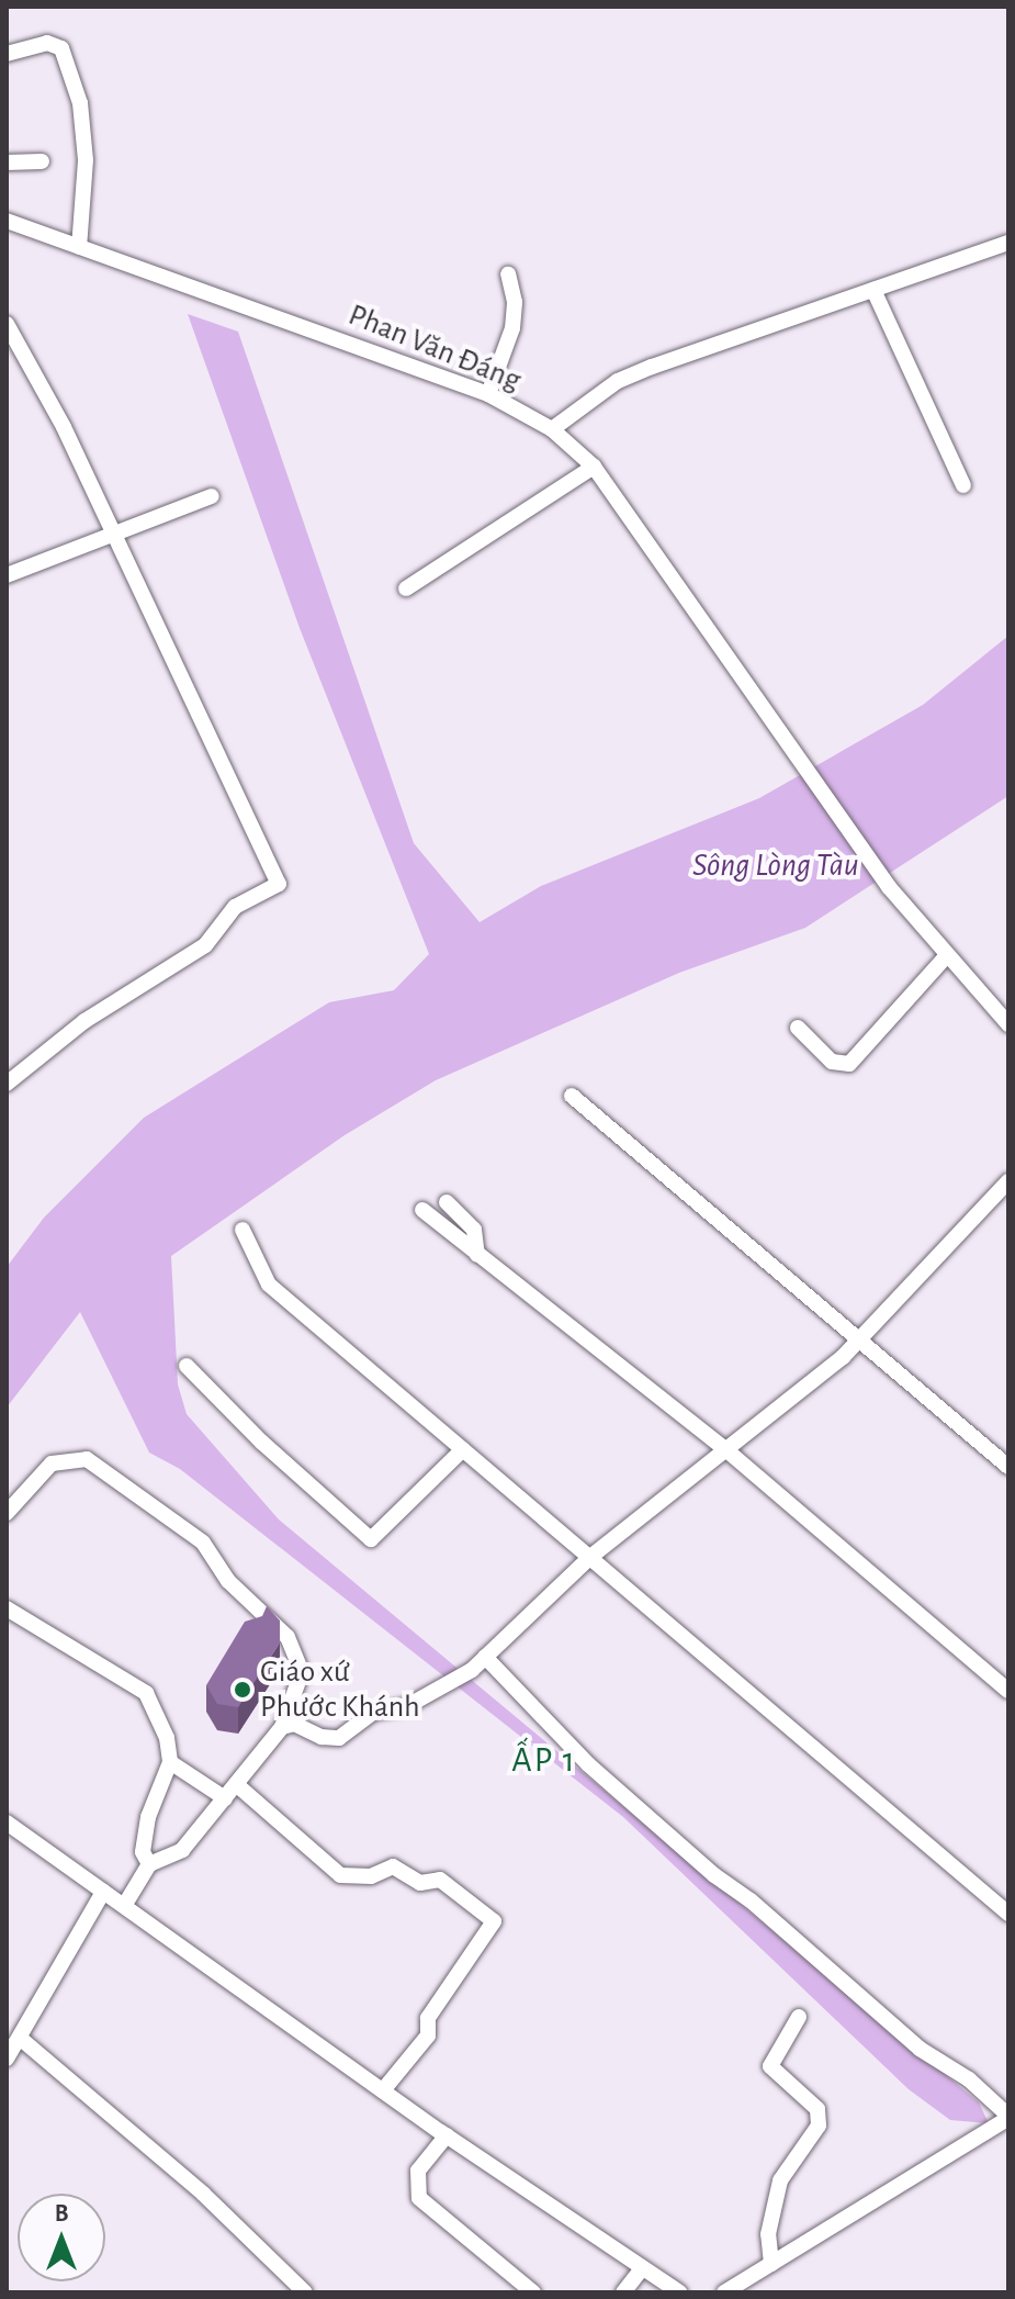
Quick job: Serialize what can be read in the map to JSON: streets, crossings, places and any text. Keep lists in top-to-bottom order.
{
  "streets": {
    "street": ["Phan Văn Đáng"]
  },
  "districts": ["ẤP 1"],
  "water": ["Sông Lòng Tàu"],
  "places": ["Giáo xứ Phước Khánh"],
  "north": "top"
}
